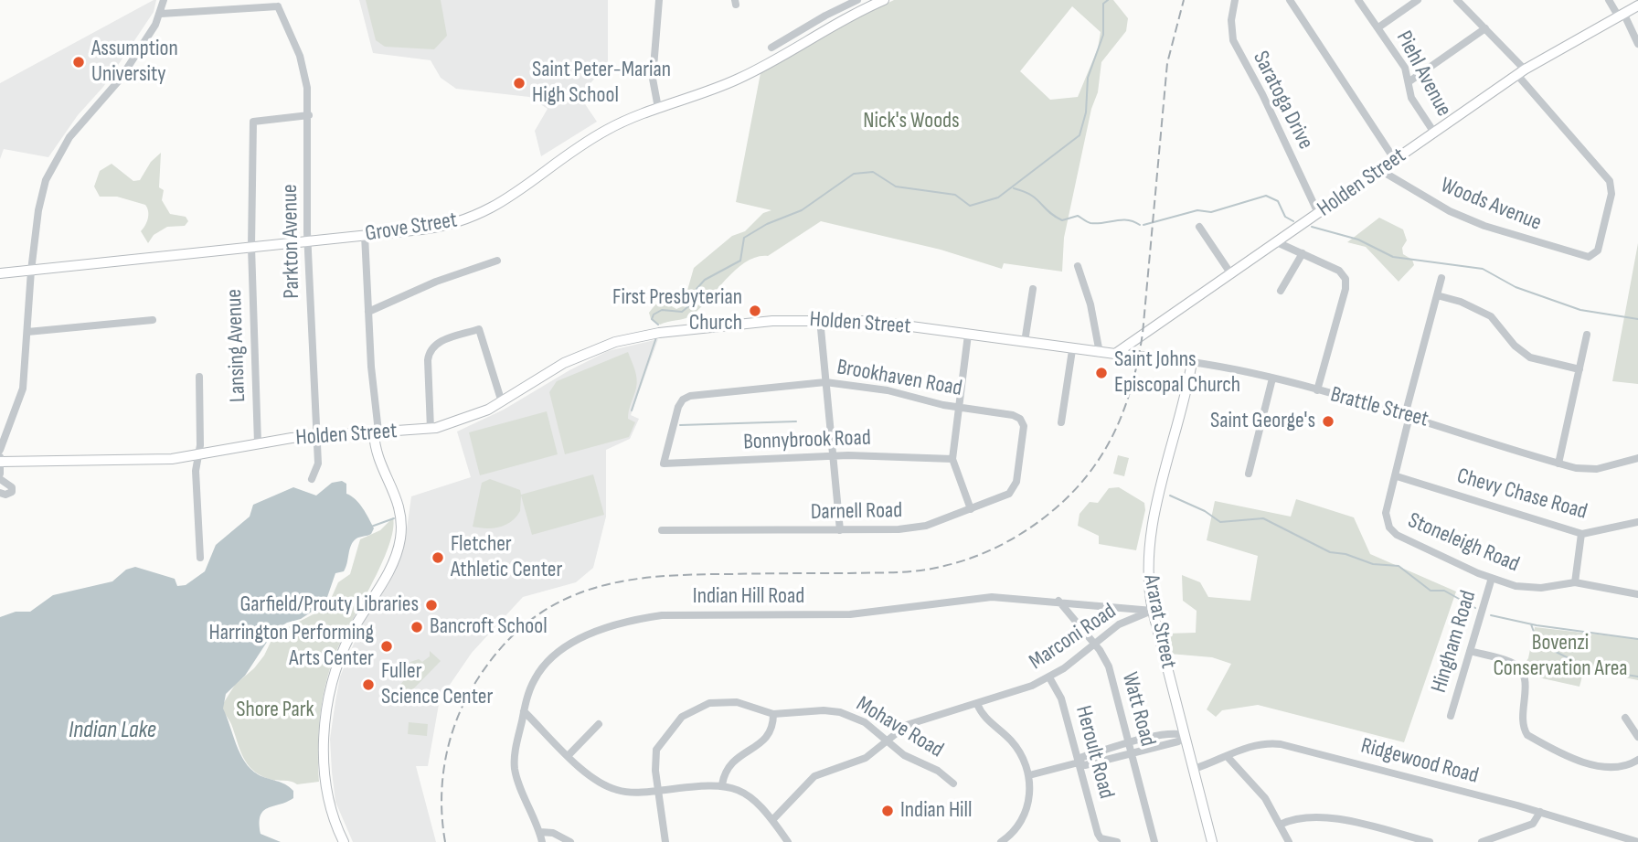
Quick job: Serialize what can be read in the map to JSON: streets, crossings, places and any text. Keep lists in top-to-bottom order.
{
  "streets": {
    "main road": [
      "Holden Street",
      "Grove Street",
      "Brattle Street",
      "Ararat Street"
    ],
    "street": [
      "Piehl Avenue",
      "Saratoga Drive",
      "Woods Avenue",
      "Parkton Avenue",
      "Lansing Avenue",
      "Brookhaven Road",
      "Bonnybrook Road",
      "Chevy Chase Road",
      "Darnell Road",
      "Stoneleigh Road",
      "Indian Hill Road",
      "Marconi Road",
      "Hingham Road",
      "Watt Road",
      "Mohave Road",
      "Heroult Road",
      "Ridgewood Road"
    ]
  },
  "crossings": [
    ["Piehl Avenue", "Holden Street"],
    ["Saratoga Drive", "Holden Street"],
    ["Holden Street", "Woods Avenue"],
    ["Holden Street", "Parkton Avenue"],
    ["Holden Street", "Lansing Avenue"],
    ["Holden Street", "Brattle Street"],
    ["Grove Street", "Parkton Avenue"],
    ["Grove Street", "Lansing Avenue"],
    ["Parkton Avenue", "Lansing Avenue"],
    ["Brookhaven Road", "Bonnybrook Road"],
    ["Brookhaven Road", "Darnell Road"],
    ["Brattle Street", "Stoneleigh Road"],
    ["Brattle Street", "Ararat Street"],
    ["Chevy Chase Road", "Stoneleigh Road"],
    ["Stoneleigh Road", "Hingham Road"],
    ["Indian Hill Road", "Ararat Street"],
    ["Indian Hill Road", "Marconi Road"],
    ["Indian Hill Road", "Watt Road"],
    ["Ararat Street", "Marconi Road"],
    ["Ararat Street", "Ridgewood Road"],
    ["Marconi Road", "Watt Road"],
    ["Marconi Road", "Mohave Road"],
    ["Marconi Road", "Heroult Road"]
  ],
  "water": ["Indian Lake"],
  "parks": ["Nick's Woods", "Bovenzi Conservation Area", "Shore Park"],
  "places": [
    "Assumption University",
    "Saint Peter-Marian High School",
    "First Presbyterian Church",
    "Saint Johns Episcopal Church",
    "Saint George's",
    "Fletcher Athletic Center",
    "Garfield/Prouty Libraries",
    "Bancroft School",
    "Harrington Performing Arts Center",
    "Fuller Science Center",
    "Indian Hill"
  ]
}
